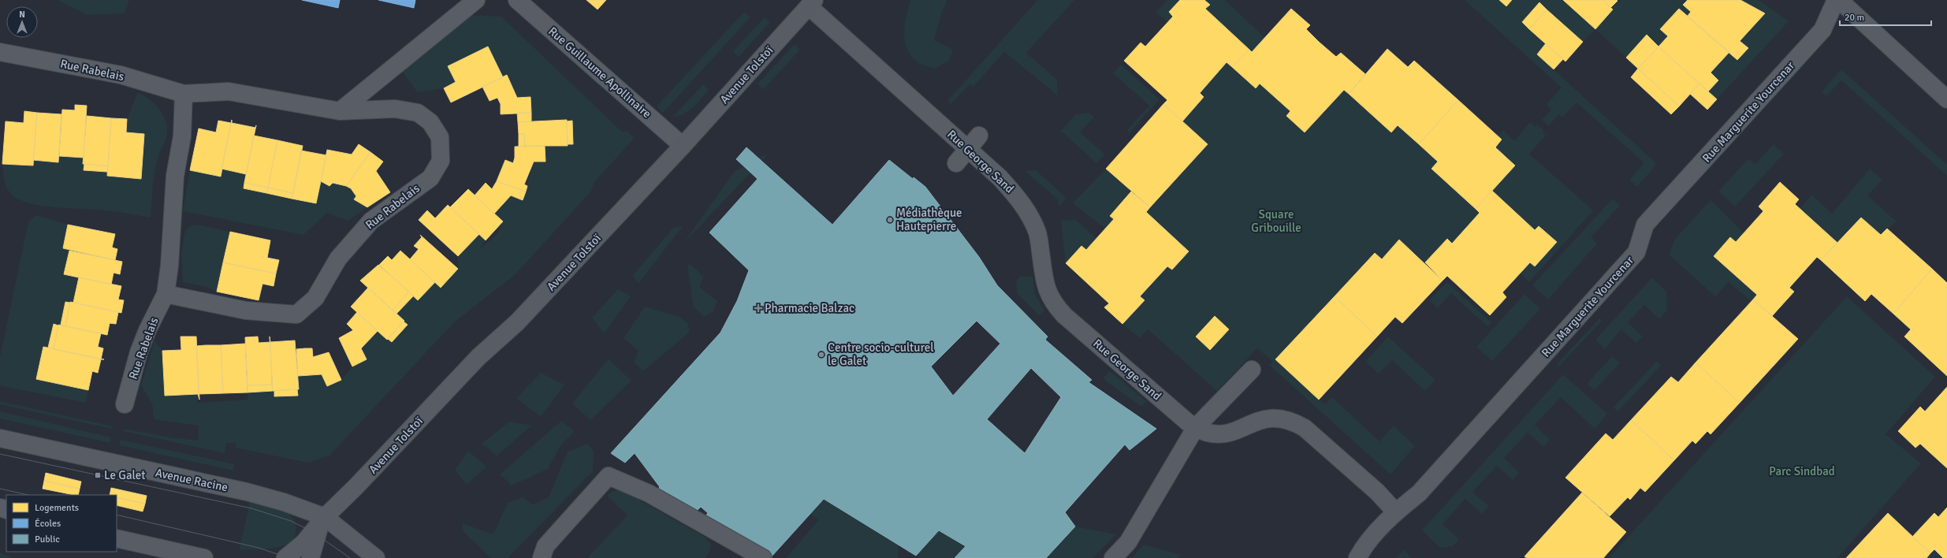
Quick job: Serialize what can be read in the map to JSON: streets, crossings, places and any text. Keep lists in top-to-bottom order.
{
  "streets": {
    "street": [
      "Rue Rabelais",
      "Rue Guillaume Apollinaire",
      "Avenue Tolstoï",
      "Rue Marguerite Yourcenar",
      "Rue George Sand",
      "Avenue Racine"
    ]
  },
  "crossings": [
    ["Rue Guillaume Apollinaire", "Avenue Tolstoï"],
    ["Avenue Tolstoï", "Rue George Sand"],
    ["Avenue Tolstoï", "Avenue Racine"],
    ["Rue Marguerite Yourcenar", "Rue George Sand"]
  ],
  "parks": ["Square Gribouille", "Parc Sindbad"],
  "places": {
    "other": ["Médiathèque Hautepierre", "Centre socio-culturel le Galet"],
    "health": ["Pharmacie Balzac"],
    "transit": ["Le Galet"]
  },
  "legend": ["Logements", "Écoles", "Public"],
  "scale_bar": "20 m",
  "north": "top"
}
